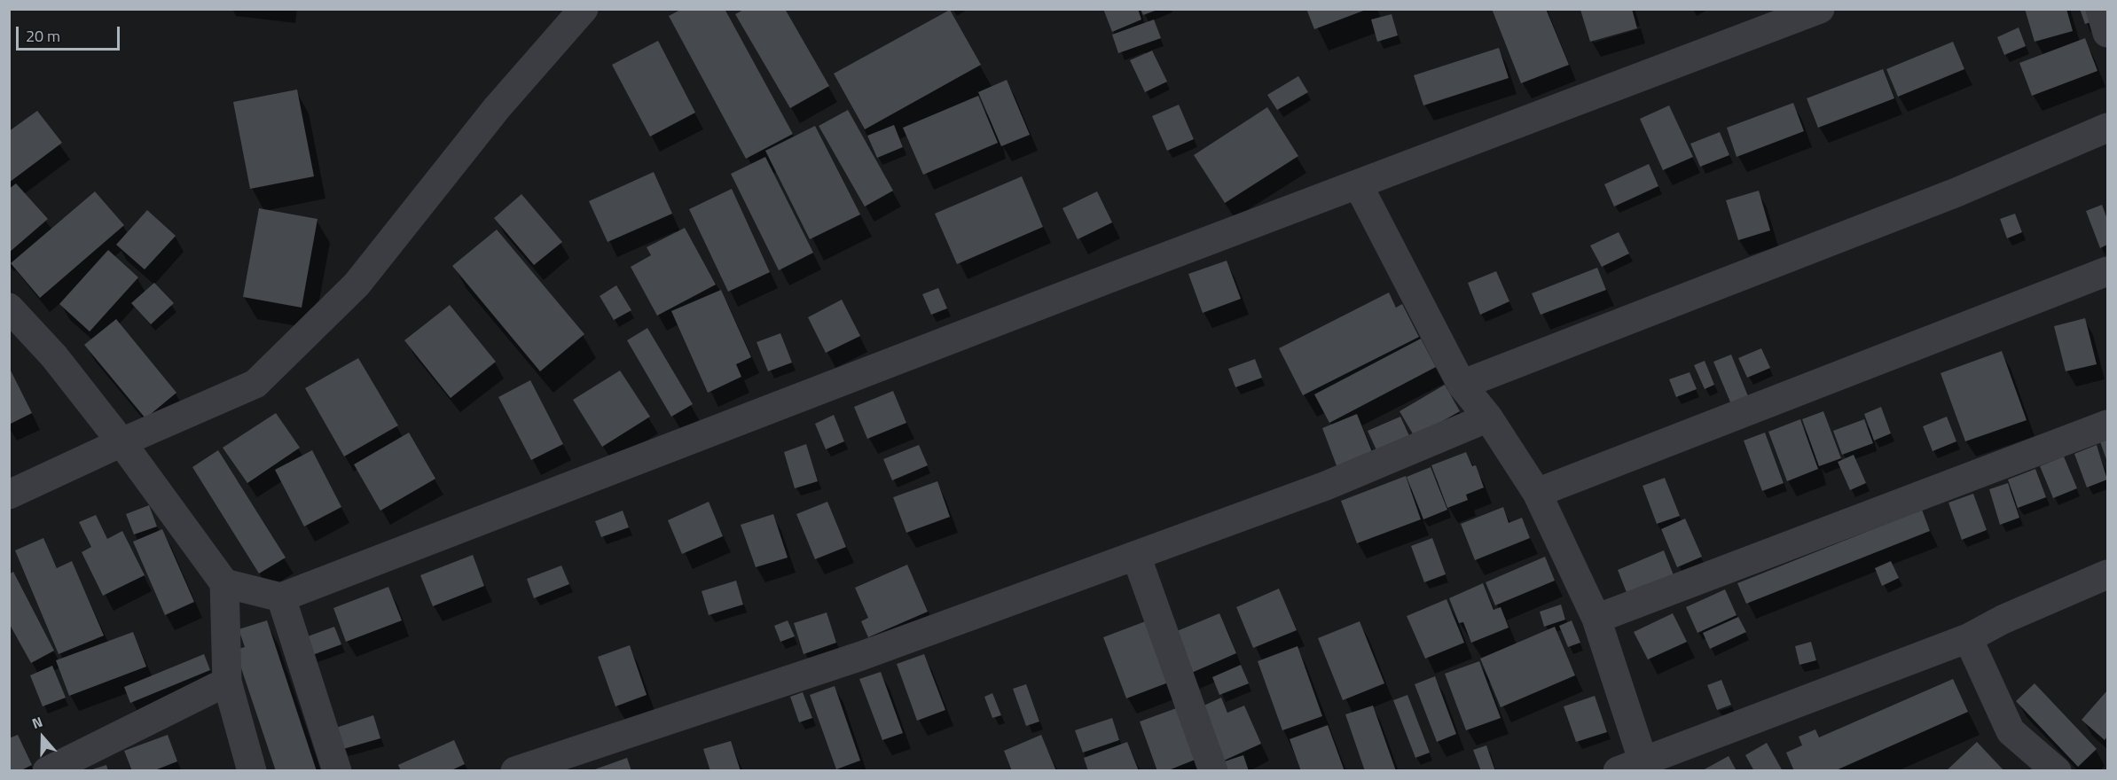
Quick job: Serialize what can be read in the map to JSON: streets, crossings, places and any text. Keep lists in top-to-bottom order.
{
  "scale_bar": "20 m",
  "north": "top"
}
